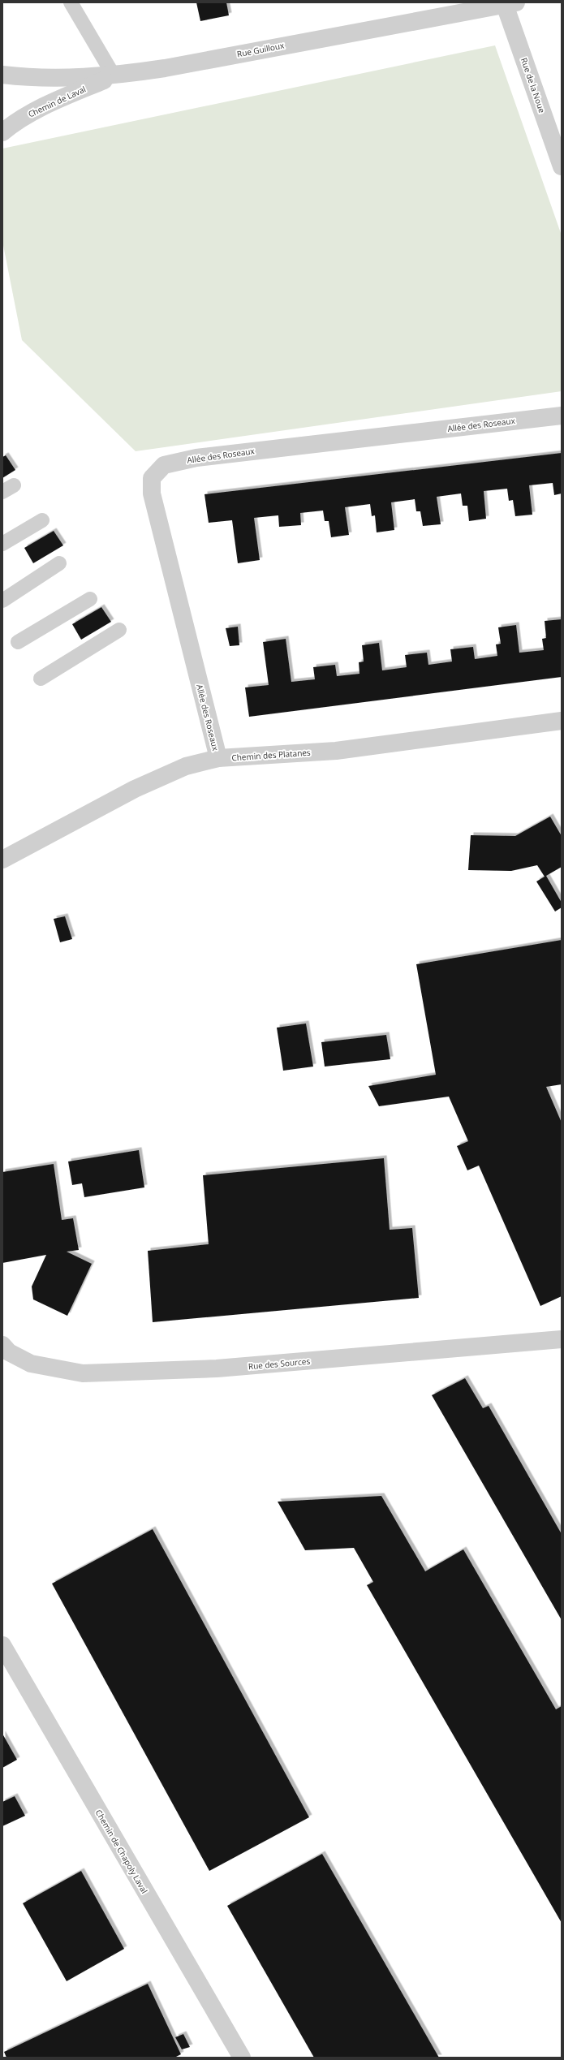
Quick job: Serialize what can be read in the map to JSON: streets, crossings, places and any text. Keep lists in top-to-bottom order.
{
  "streets": {
    "street": [
      "Rue Guilloux",
      "Rue de la Noue",
      "Chemin de Laval",
      "Allée des Roseaux",
      "Chemin des Platanes",
      "Rue des Sources",
      "Chemin de Chapoly Laval"
    ]
  },
  "crossings": [
    ["Rue Guilloux", "Rue de la Noue"],
    ["Rue Guilloux", "Chemin de Laval"],
    ["Allée des Roseaux", "Chemin des Platanes"]
  ]
}
